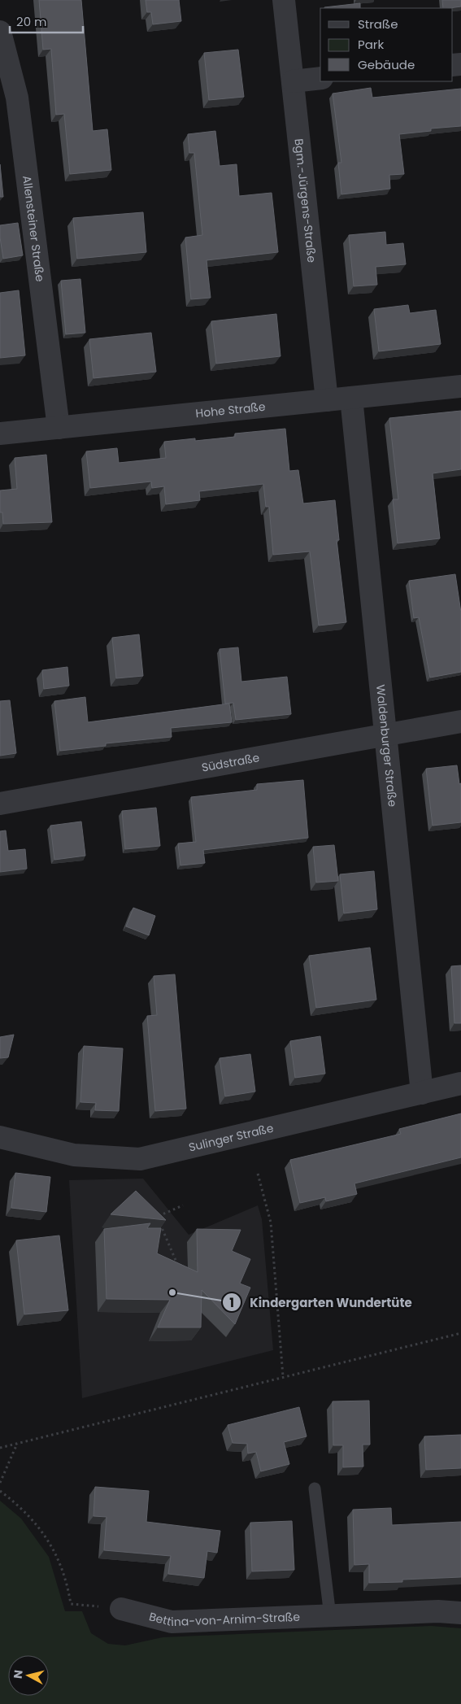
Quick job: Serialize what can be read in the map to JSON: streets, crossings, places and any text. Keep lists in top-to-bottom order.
{
  "streets": {
    "street": [
      "Bgm.-Jürgens-Straße",
      "Allensteiner Straße",
      "Hohe Straße",
      "Waldenburger Straße",
      "Südstraße",
      "Sulinger Straße",
      "Bettina-von-Arnim-Straße"
    ]
  },
  "crossings": [
    ["Bgm.-Jürgens-Straße", "Hohe Straße"],
    ["Allensteiner Straße", "Hohe Straße"],
    ["Hohe Straße", "Waldenburger Straße"],
    ["Waldenburger Straße", "Südstraße"],
    ["Waldenburger Straße", "Sulinger Straße"]
  ],
  "places": ["Kindergarten Wundertüte"],
  "legend": ["Straße", "Park", "Gebäude"],
  "scale_bar": "20 m",
  "north": "left"
}
